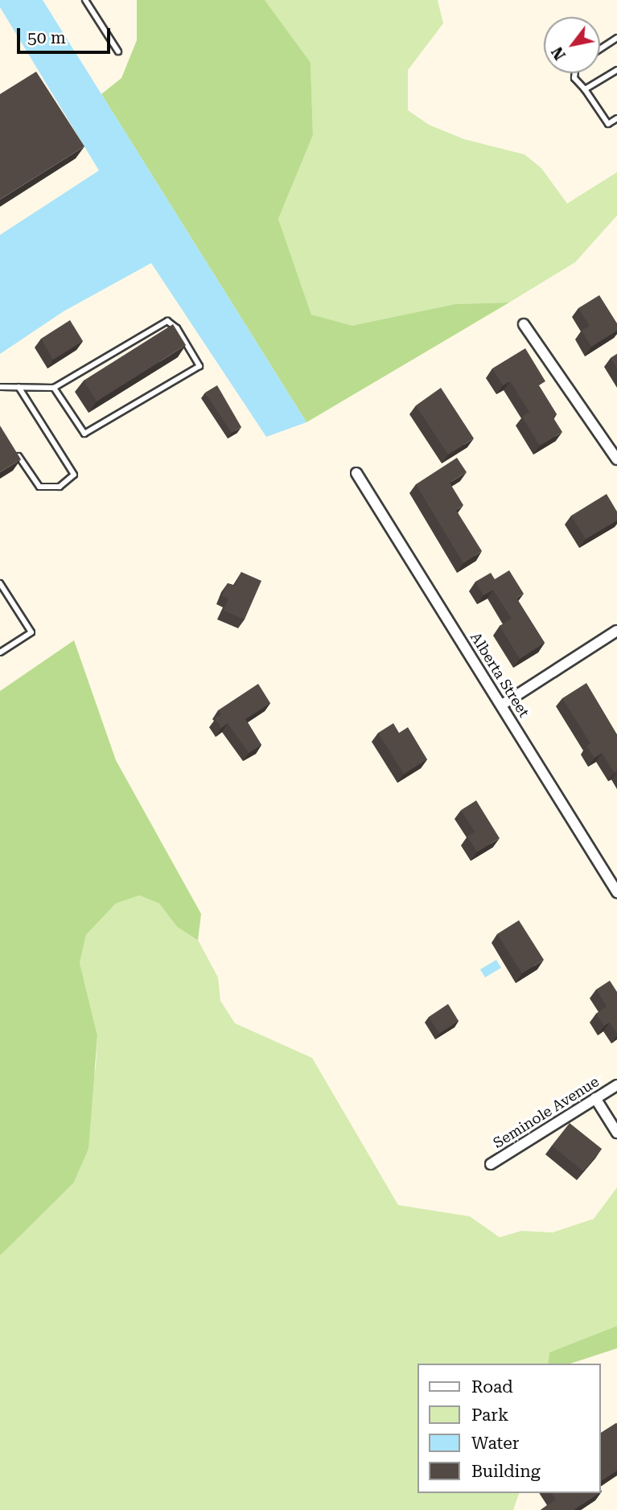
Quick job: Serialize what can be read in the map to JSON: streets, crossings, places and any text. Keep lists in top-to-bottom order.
{
  "streets": {
    "street": ["Alberta Street", "Seminole Avenue"]
  },
  "legend": [
    "Road",
    "Park",
    "Water",
    "Building"
  ],
  "scale_bar": "50 m",
  "north": "bottom left"
}
